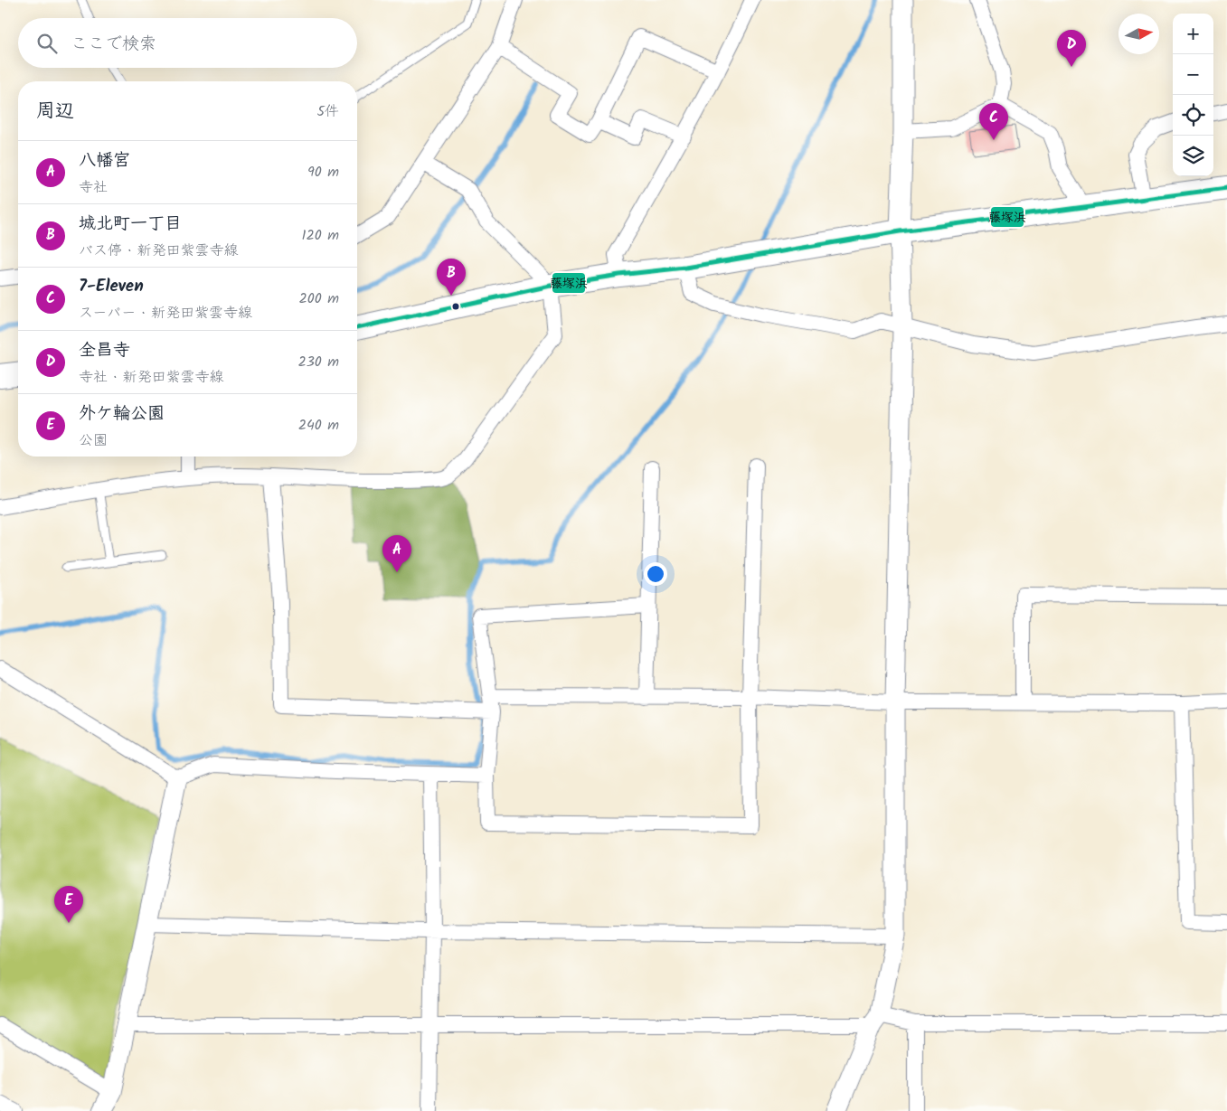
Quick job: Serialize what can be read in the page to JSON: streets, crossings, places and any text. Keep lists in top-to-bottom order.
{
  "lines": ["transit line 藤塚浜"],
  "north": "right",
  "page": {
    "map_buttons": ["+", "−"],
    "search": "ここで検索",
    "pins": [
      "D",
      "C",
      "B",
      "A",
      "E"
    ],
    "heading": ["周辺", "5件"],
    "list": [
      {
        "mark": "A",
        "name": "八幡宮",
        "note": "寺社",
        "value": "90 m"
      },
      {
        "mark": "B",
        "name": "城北町一丁目",
        "note": "バス停 · 新発田紫雲寺線",
        "value": "120 m"
      },
      {
        "mark": "C",
        "name": "7-Eleven",
        "note": "スーパー · 新発田紫雲寺線",
        "value": "200 m"
      },
      {
        "mark": "D",
        "name": "全昌寺",
        "note": "寺社 · 新発田紫雲寺線",
        "value": "230 m"
      },
      {
        "mark": "E",
        "name": "外ケ輪公園",
        "note": "公園",
        "value": "240 m"
      }
    ]
  }
}
